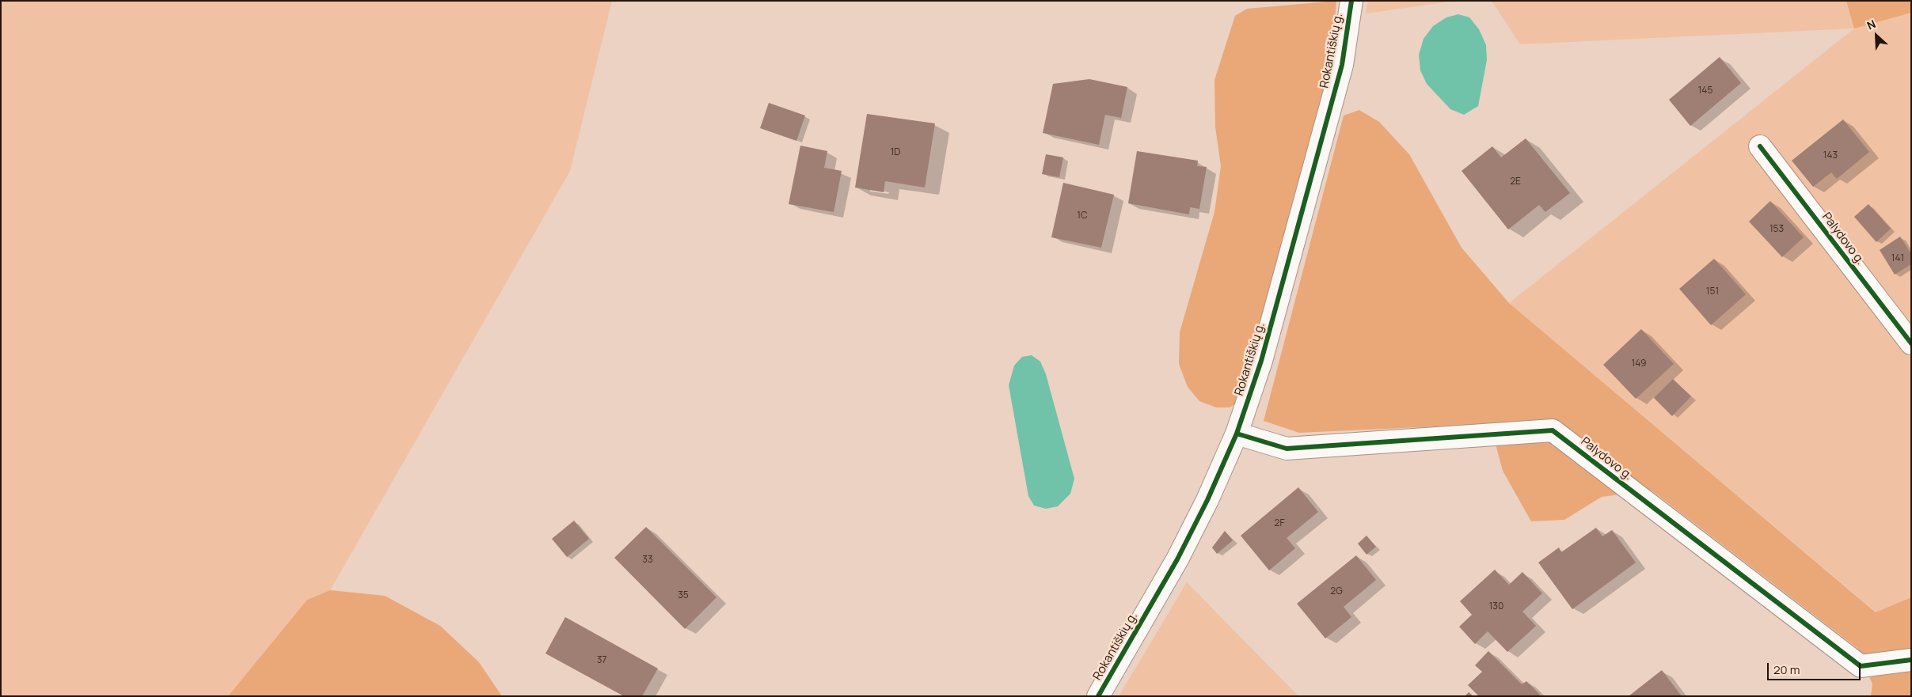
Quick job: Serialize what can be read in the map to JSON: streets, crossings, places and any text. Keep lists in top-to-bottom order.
{
  "streets": {
    "street": ["Rokantiškių g.", "Palydovo g."]
  },
  "crossings": [
    ["Rokantiškių g.", "Palydovo g."]
  ],
  "house_numbers": [
    "145",
    "1D",
    "143",
    "2E",
    "1C",
    "153",
    "141",
    "151",
    "149",
    "2F",
    "33",
    "2G",
    "35",
    "130",
    "37"
  ],
  "scale_bar": "20 m",
  "north": "top left"
}
